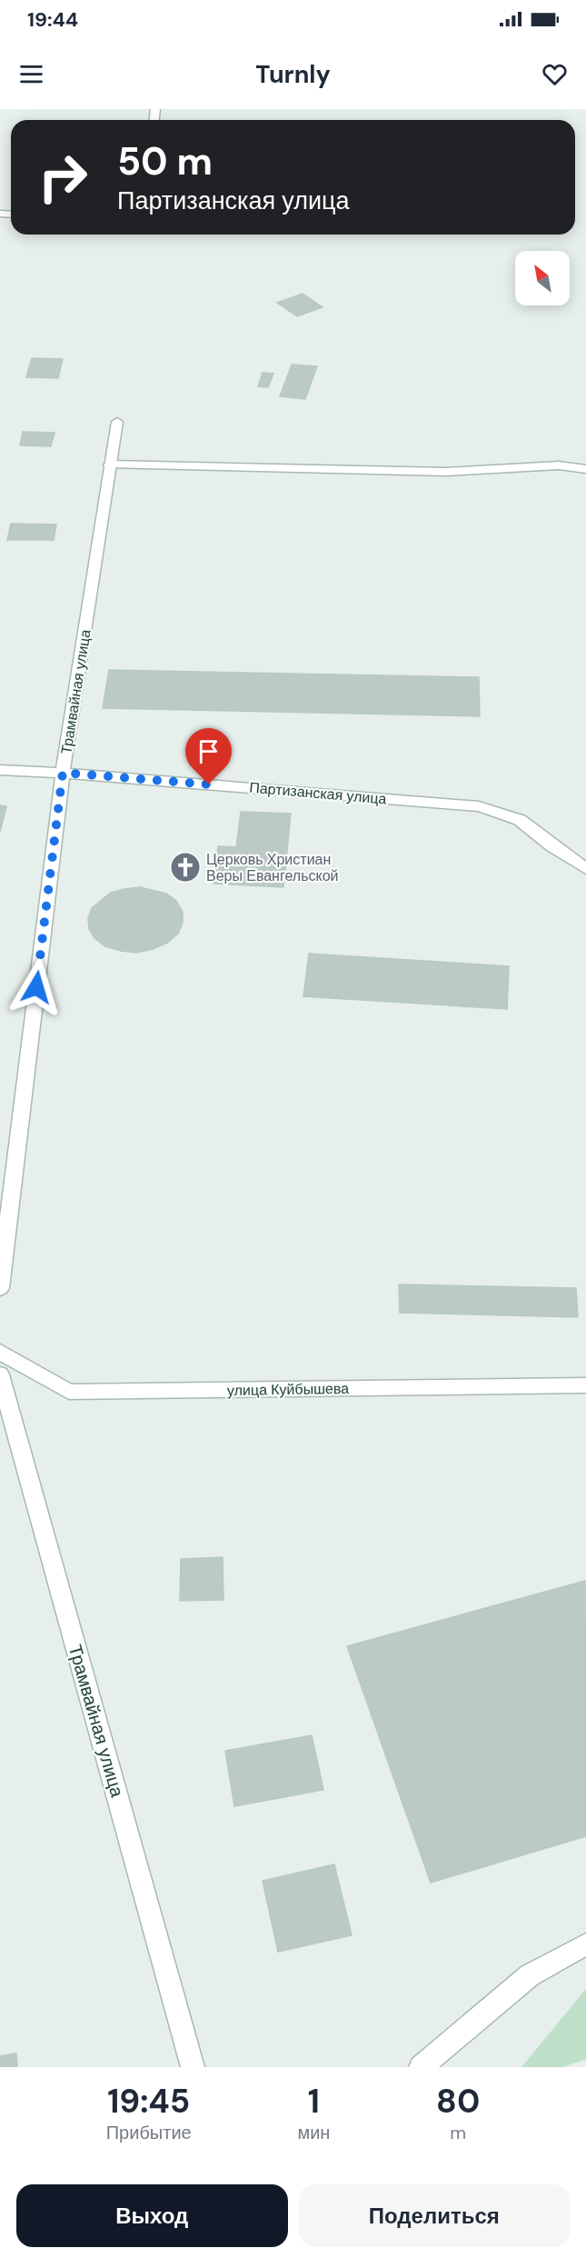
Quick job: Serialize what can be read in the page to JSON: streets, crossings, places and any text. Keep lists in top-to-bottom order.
{
  "streets": {
    "street": ["Трамвайная улица", "Партизанская улица", "улица Куйбышева"]
  },
  "crossings": [
    ["Трамвайная улица", "Партизанская улица"]
  ],
  "places": {
    "church": ["Церковь Христиан Веры Евангельской"]
  },
  "north": "top left",
  "page": {
    "status": "19:44",
    "header": "Turnly",
    "turn": ["50 m", "Партизанская улица"],
    "eta": [
      "19:45",
      "Прибытие",
      "1",
      "мин",
      "80",
      "m"
    ],
    "buttons": ["Выход", "Поделиться"]
  }
}
